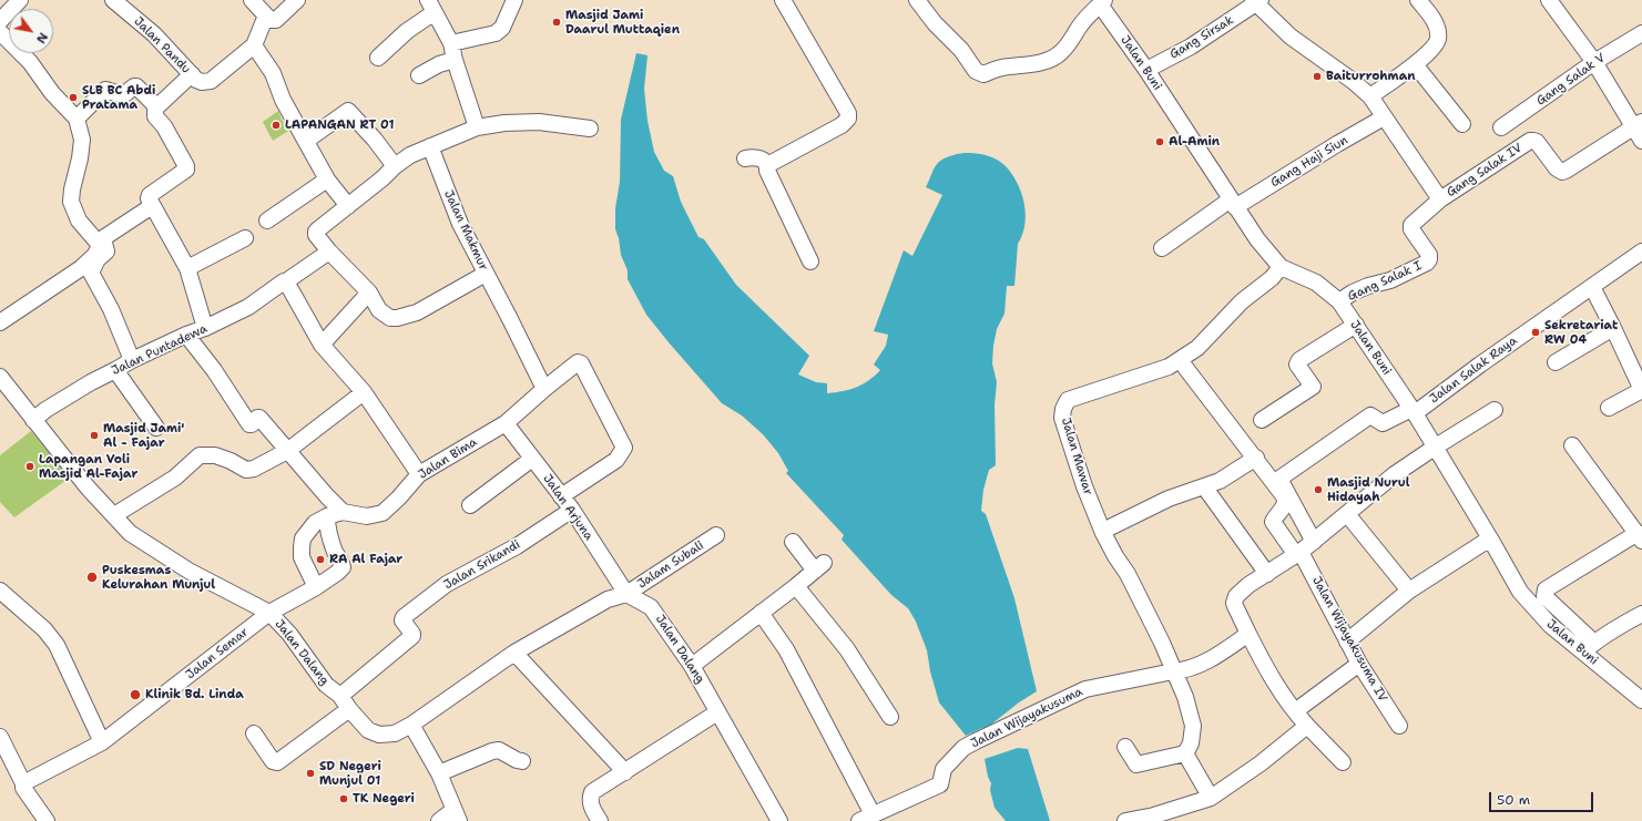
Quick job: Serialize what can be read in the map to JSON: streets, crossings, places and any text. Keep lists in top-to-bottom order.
{
  "streets": {
    "street": [
      "Gang Sirsak",
      "Jalan Pandu",
      "Jalan Buni",
      "Gang Salak V",
      "Gang Haji Siun",
      "Gang Salak IV",
      "Jalan Makmur",
      "Gang Salak I",
      "Jalan Puntadewa",
      "Jalan Salak Raya",
      "Jalan Mawar",
      "Jalan Bima",
      "Jalan Arjuna",
      "Jalan Srikandi",
      "Jalam Subali",
      "Jalan Wijayakusuma IV",
      "Jalan Dalang",
      "Jalan Semar",
      "Jalan Wijayakusuma"
    ]
  },
  "crossings": [
    ["Gang Sirsak", "Jalan Buni"],
    ["Jalan Buni", "Gang Haji Siun"],
    ["Jalan Buni", "Gang Salak I"],
    ["Jalan Buni", "Jalan Salak Raya"],
    ["Jalan Buni", "Jalan Mawar"],
    ["Gang Salak IV", "Gang Salak I"],
    ["Jalan Puntadewa", "Jalan Dalang"],
    ["Jalan Mawar", "Jalan Wijayakusuma"],
    ["Jalan Bima", "Jalan Arjuna"],
    ["Jalan Arjuna", "Jalan Srikandi"],
    ["Jalan Arjuna", "Jalam Subali"],
    ["Jalan Arjuna", "Jalan Dalang"],
    ["Jalan Srikandi", "Jalan Dalang"],
    ["Jalam Subali", "Jalan Dalang"],
    ["Jalan Dalang", "Jalan Semar"]
  ],
  "places": [
    "Masjid Jami Daarul Muttaqien",
    "Baiturrohman",
    "SLB BC Abdi Pratama",
    "LAPANGAN RT 01",
    "Al-Amin",
    "Sekretariat RW 04",
    "Masjid Jami' Al - Fajar",
    "Lapangan Voli Masjid Al-Fajar",
    "Masjid Nurul Hidayah",
    "RA Al Fajar",
    "Puskesmas Kelurahan Munjul",
    "Klinik Bd. Linda",
    "SD Negeri Munjul 01",
    "TK Negeri"
  ],
  "scale_bar": "50 m",
  "north": "bottom right"
}
